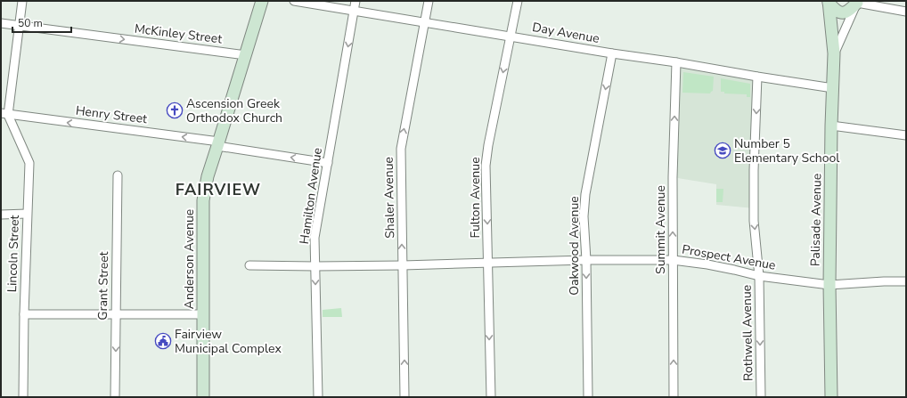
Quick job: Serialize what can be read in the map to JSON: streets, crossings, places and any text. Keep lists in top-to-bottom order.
{
  "streets": {
    "main road": ["Palisade Avenue", "Anderson Avenue"],
    "street": [
      "Day Avenue",
      "McKinley Street",
      "Henry Street",
      "Hamilton Avenue",
      "Shaler Avenue",
      "Fulton Avenue",
      "Summit Avenue",
      "Oakwood Avenue",
      "Lincoln Street",
      "Prospect Avenue",
      "Grant Street",
      "Rothwell Avenue"
    ]
  },
  "crossings": [
    ["Day Avenue", "Hamilton Avenue"],
    ["Day Avenue", "Shaler Avenue"],
    ["Day Avenue", "Fulton Avenue"],
    ["Day Avenue", "Palisade Avenue"],
    ["Day Avenue", "Summit Avenue"],
    ["Day Avenue", "Oakwood Avenue"],
    ["Day Avenue", "Rothwell Avenue"],
    ["McKinley Street", "Anderson Avenue"],
    ["Henry Street", "Hamilton Avenue"],
    ["Henry Street", "Lincoln Street"],
    ["Henry Street", "Anderson Avenue"],
    ["Hamilton Avenue", "Prospect Avenue"],
    ["Shaler Avenue", "Prospect Avenue"],
    ["Fulton Avenue", "Prospect Avenue"],
    ["Palisade Avenue", "Prospect Avenue"],
    ["Summit Avenue", "Prospect Avenue"],
    ["Oakwood Avenue", "Prospect Avenue"],
    ["Prospect Avenue", "Rothwell Avenue"]
  ],
  "one_way": [
    "McKinley Street",
    "Henry Street",
    "Hamilton Avenue",
    "Shaler Avenue",
    "Fulton Avenue",
    "Summit Avenue",
    "Oakwood Avenue",
    "Grant Street",
    "Rothwell Avenue"
  ],
  "districts": ["FAIRVIEW"],
  "places": {
    "church": ["Ascension Greek Orthodox Church"],
    "school or university": ["Number 5 Elementary School"],
    "public building": ["Fairview Municipal Complex"]
  },
  "scale_bar": "50 m"
}
